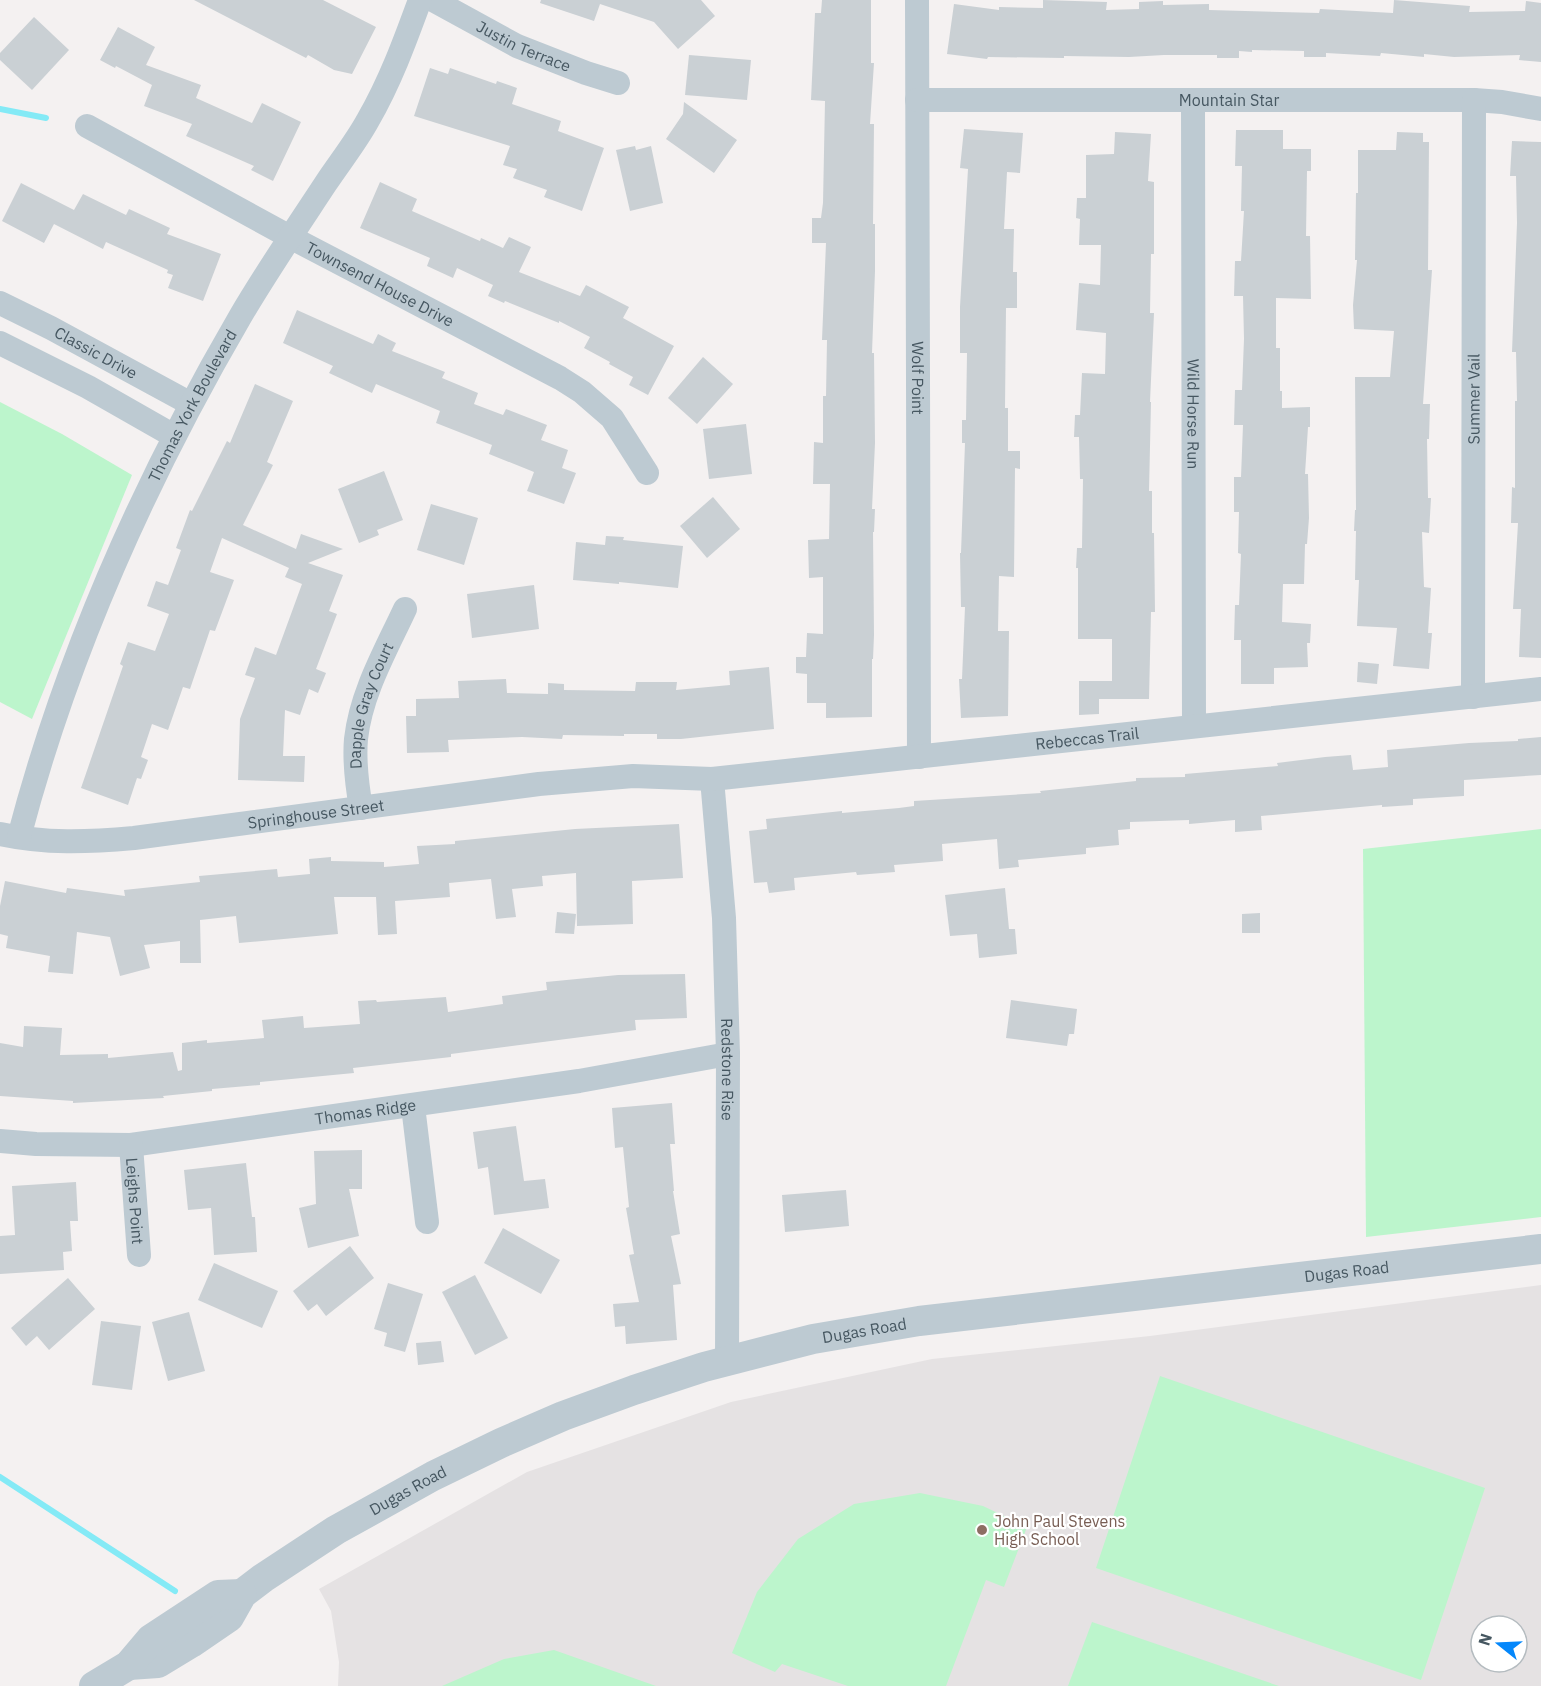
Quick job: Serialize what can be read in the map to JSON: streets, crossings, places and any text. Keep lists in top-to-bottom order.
{
  "streets": {
    "street": [
      "Justin Terrace",
      "Mountain Star",
      "Townsend House Drive",
      "Classic Drive",
      "Wolf Point",
      "Summer Vail",
      "Thomas York Boulevard",
      "Wild Horse Run",
      "Dapple Gray Court",
      "Rebeccas Trail",
      "Springhouse Street",
      "Redstone Rise",
      "Thomas Ridge",
      "Leighs Point",
      "Dugas Road"
    ]
  },
  "crossings": [
    ["Mountain Star", "Wolf Point"],
    ["Mountain Star", "Summer Vail"],
    ["Mountain Star", "Wild Horse Run"],
    ["Townsend House Drive", "Thomas York Boulevard"],
    ["Classic Drive", "Thomas York Boulevard"],
    ["Wolf Point", "Rebeccas Trail"],
    ["Summer Vail", "Rebeccas Trail"],
    ["Thomas York Boulevard", "Springhouse Street"],
    ["Wild Horse Run", "Rebeccas Trail"],
    ["Dapple Gray Court", "Springhouse Street"],
    ["Rebeccas Trail", "Springhouse Street"],
    ["Rebeccas Trail", "Redstone Rise"],
    ["Redstone Rise", "Thomas Ridge"],
    ["Redstone Rise", "Dugas Road"],
    ["Thomas Ridge", "Leighs Point"]
  ],
  "places": ["John Paul Stevens High School"],
  "north": "left"
}
